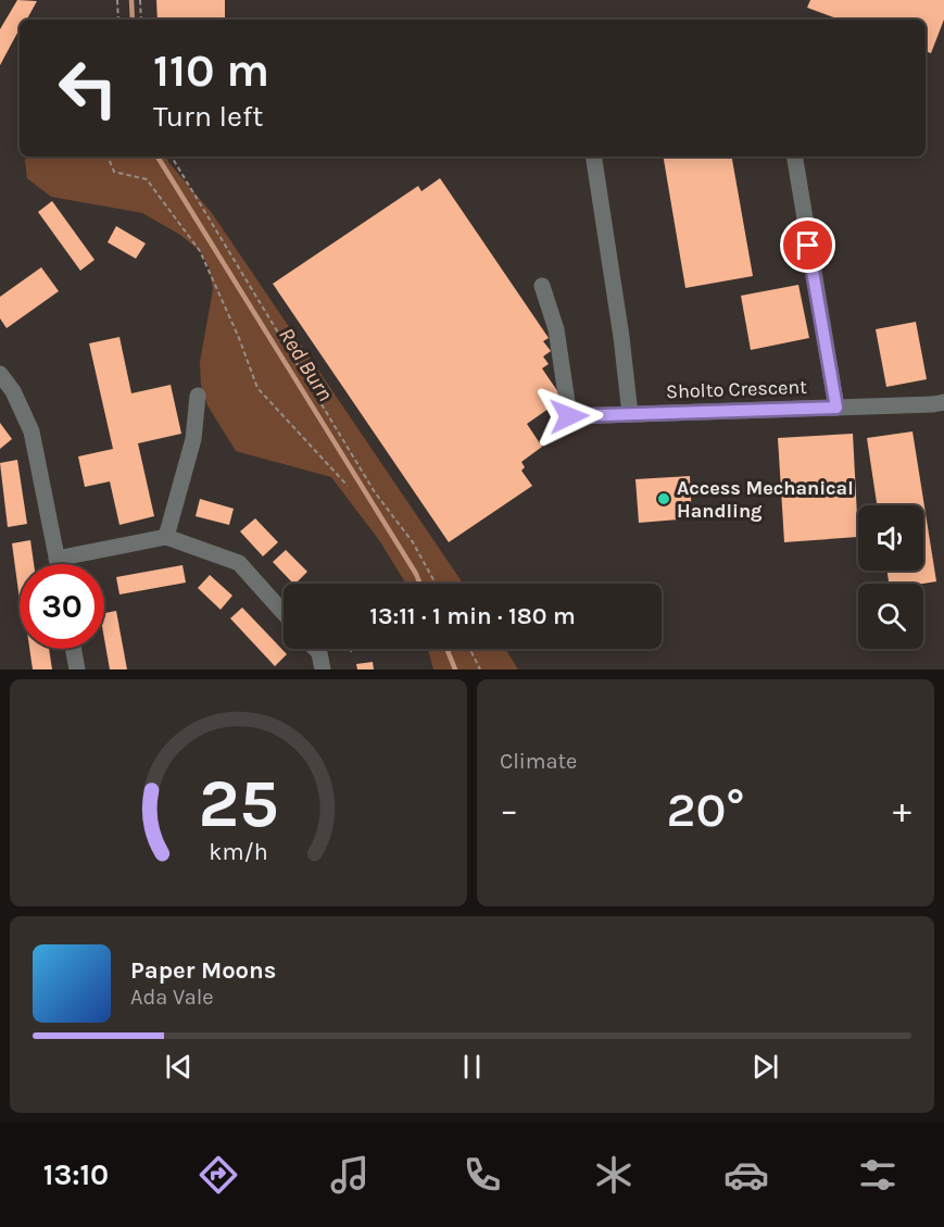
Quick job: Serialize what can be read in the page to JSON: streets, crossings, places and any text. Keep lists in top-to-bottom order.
{
  "streets": {
    "street": ["Sholto Crescent"]
  },
  "water": ["Red Burn"],
  "places": ["Access Mechanical Handling"],
  "page": {
    "turn": ["110 m", "Turn left"],
    "limit": "30",
    "trip": "13:11 · 1 min · 180 m",
    "tile": "Climate",
    "heat": ["−", "20°", "+"],
    "song": ["Paper Moons", "Ada Vale"],
    "tabs": "13:10",
    "gauge": ["25", "km/h"]
  }
}
